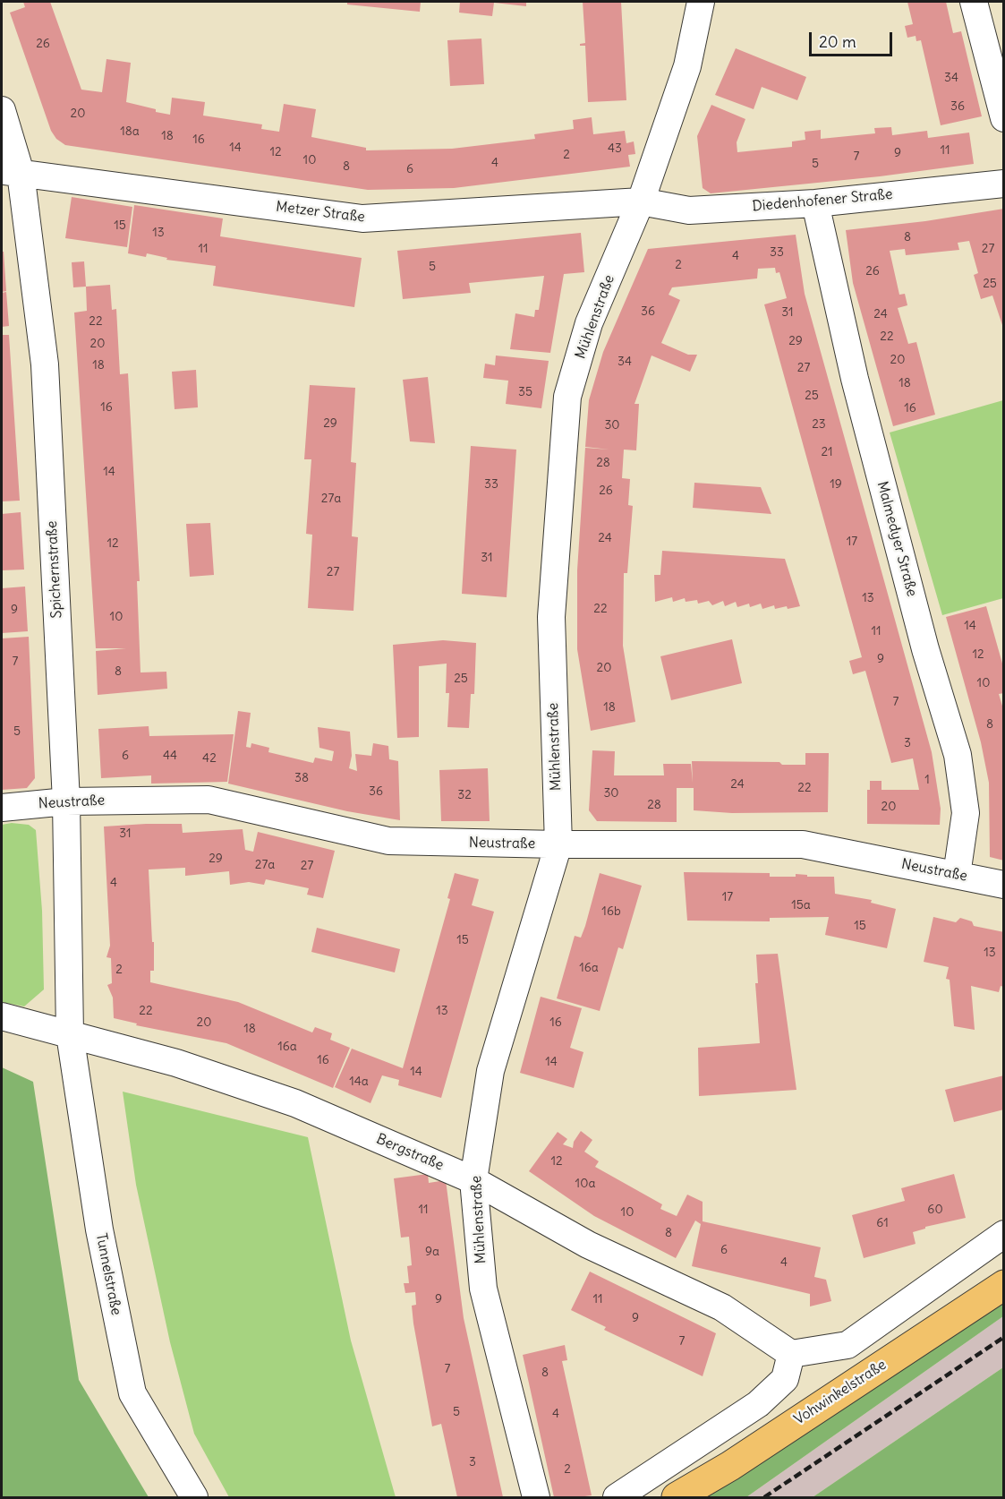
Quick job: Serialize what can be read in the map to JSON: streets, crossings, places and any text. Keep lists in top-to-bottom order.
{
  "streets": {
    "main road": ["Vohwinkelstraße"],
    "street": [
      "Diedenhofener Straße",
      "Metzer Straße",
      "Mühlenstraße",
      "Malmedyer Straße",
      "Spichernstraße",
      "Neustraße",
      "Bergstraße",
      "Tunnelstraße"
    ]
  },
  "crossings": [
    ["Diedenhofener Straße", "Metzer Straße"],
    ["Diedenhofener Straße", "Mühlenstraße"],
    ["Diedenhofener Straße", "Malmedyer Straße"],
    ["Metzer Straße", "Mühlenstraße"],
    ["Metzer Straße", "Spichernstraße"],
    ["Mühlenstraße", "Neustraße"],
    ["Mühlenstraße", "Bergstraße"],
    ["Malmedyer Straße", "Neustraße"],
    ["Spichernstraße", "Neustraße"],
    ["Spichernstraße", "Bergstraße"],
    ["Spichernstraße", "Tunnelstraße"],
    ["Bergstraße", "Tunnelstraße"]
  ],
  "house_numbers": [
    "26",
    "34",
    "36",
    "20",
    "18a",
    "18",
    "16",
    "14",
    "43",
    "11",
    "12",
    "9",
    "2",
    "7",
    "10",
    "4",
    "5",
    "8",
    "6",
    "15",
    "13",
    "8",
    "11",
    "27",
    "33",
    "4",
    "2",
    "5",
    "26",
    "25",
    "36",
    "31",
    "24",
    "22",
    "22",
    "29",
    "20",
    "20",
    "34",
    "18",
    "27",
    "18",
    "35",
    "25",
    "16",
    "16",
    "29",
    "23",
    "30",
    "21",
    "28",
    "14",
    "33",
    "19",
    "26",
    "27a",
    "24",
    "17",
    "12",
    "31",
    "27",
    "13",
    "22",
    "9",
    "10",
    "14",
    "11",
    "12",
    "9",
    "7",
    "20",
    "8",
    "25",
    "10",
    "7",
    "18",
    "8",
    "5",
    "3",
    "6",
    "44",
    "42",
    "38",
    "1",
    "24",
    "22",
    "36",
    "30",
    "32",
    "28",
    "20",
    "31",
    "29",
    "27a",
    "27",
    "4",
    "17",
    "15a",
    "16b",
    "15",
    "15",
    "13",
    "16a",
    "2",
    "22",
    "13",
    "20",
    "16",
    "18",
    "16a",
    "16",
    "14",
    "14",
    "14a",
    "12",
    "10a",
    "11",
    "60",
    "10",
    "61",
    "8",
    "6",
    "9a",
    "4",
    "9",
    "11",
    "9",
    "7",
    "7",
    "8",
    "5",
    "4",
    "3",
    "2"
  ],
  "scale_bar": "20 m"
}
